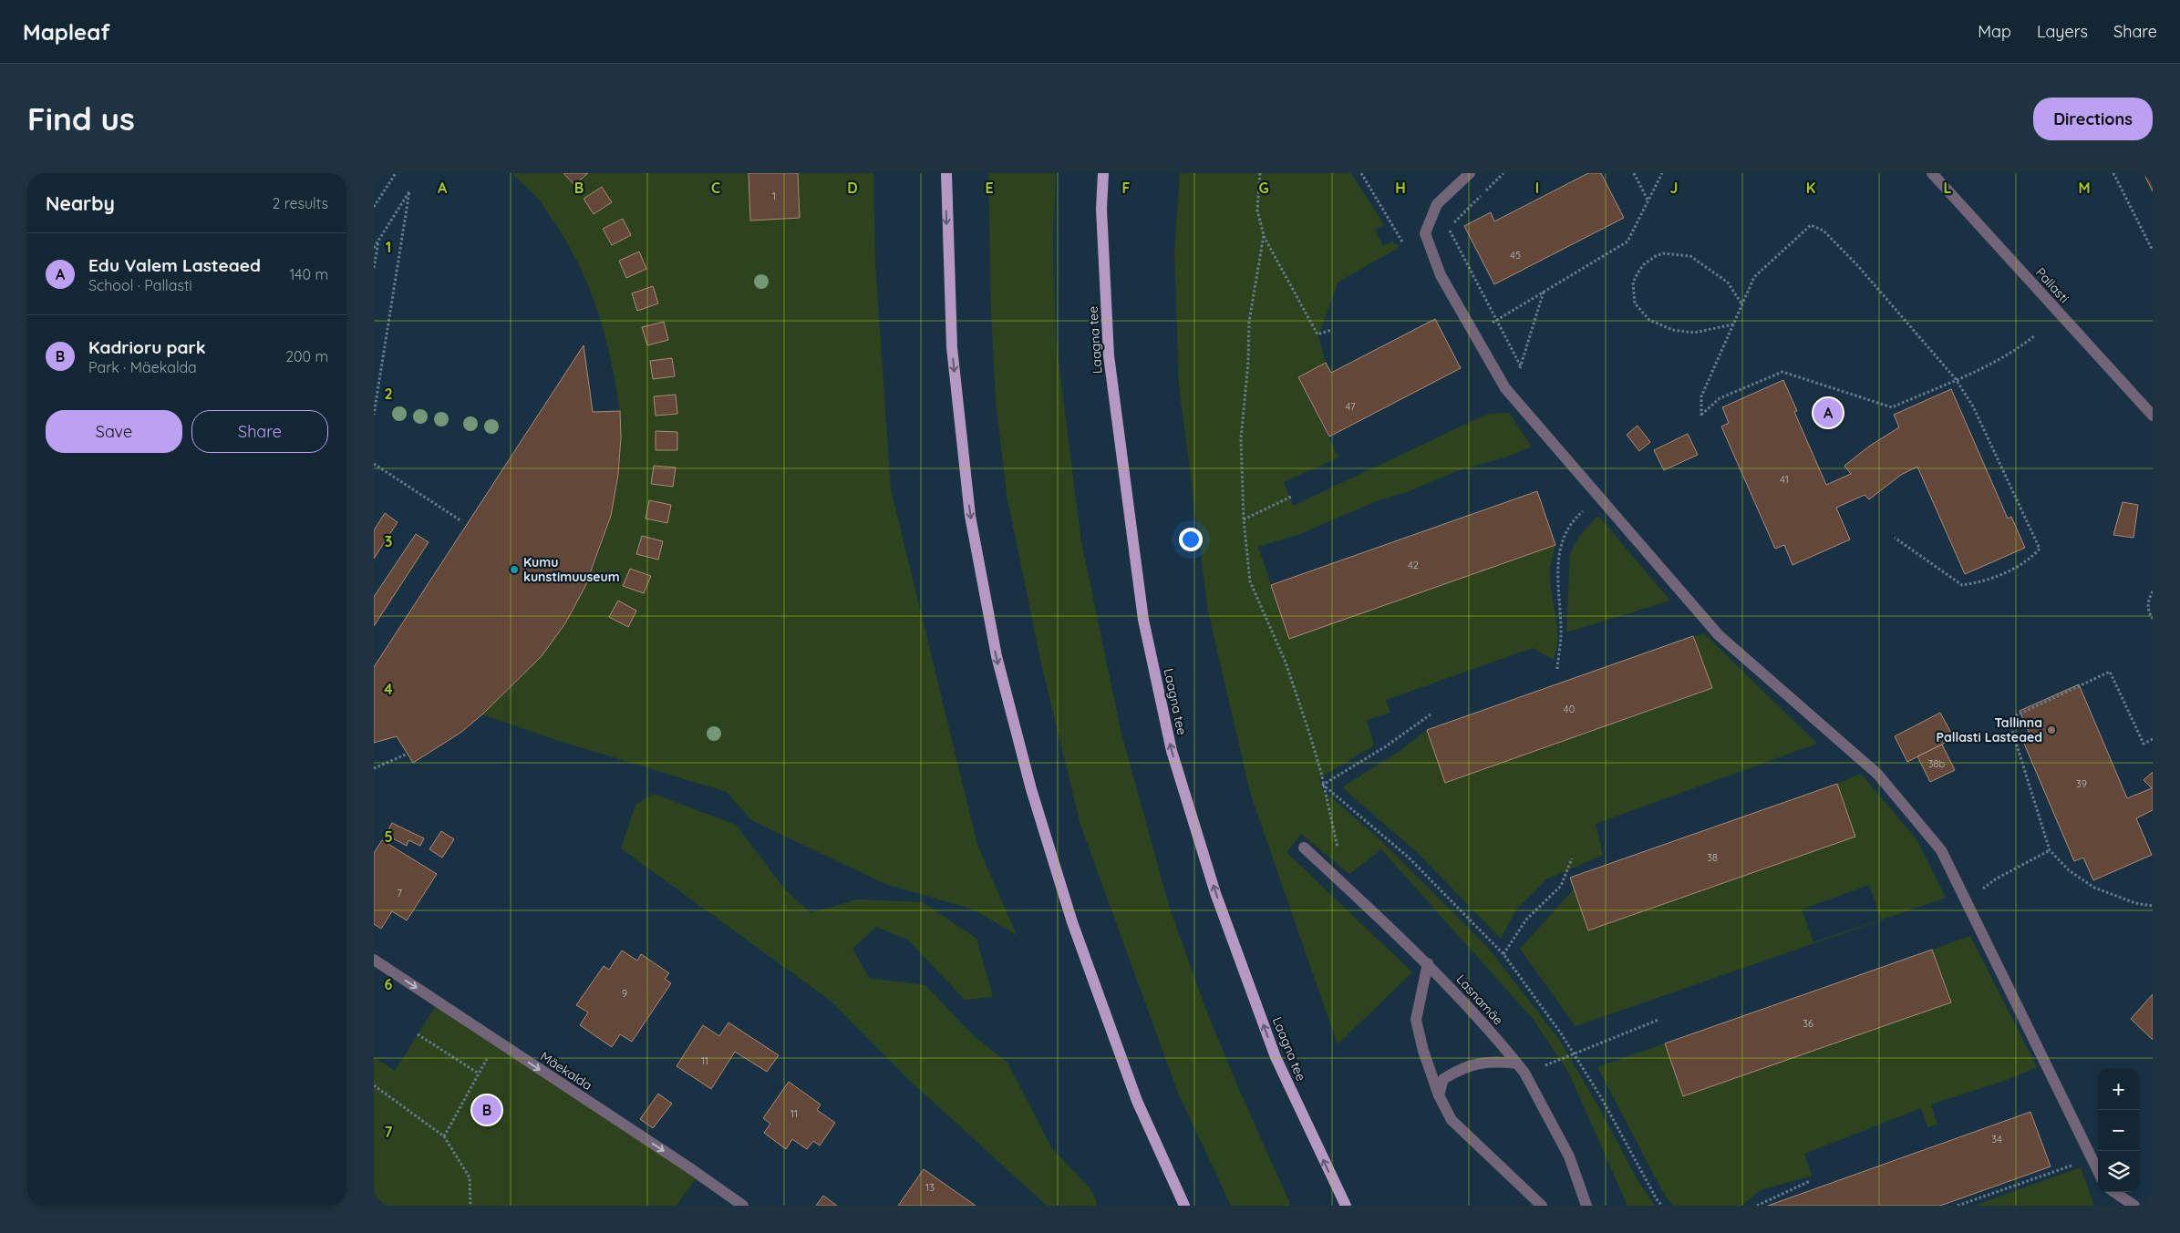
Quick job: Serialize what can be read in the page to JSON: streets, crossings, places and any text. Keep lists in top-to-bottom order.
{
  "streets": {
    "main road": ["Laagna tee"],
    "street": ["Pallasti", "Lasnamäe", "Mäekalda"]
  },
  "one_way": ["Laagna tee", "Mäekalda"],
  "places": ["Kumu kunstimuuseum", "Tallinna Pallasti Lasteaed"],
  "house_numbers": [
    "1",
    "45",
    "47",
    "41",
    "42",
    "40",
    "38b",
    "39",
    "38",
    "7",
    "9",
    "36",
    "11",
    "11",
    "34",
    "13"
  ],
  "page": {
    "header": "Mapleaf",
    "nav": ["Map", "Layers", "Share"],
    "buttons": [
      "Directions",
      ["Save", "Share"]
    ],
    "title": "Find us",
    "heading": ["Nearby", "2 results"],
    "list": [
      {
        "mark": "A",
        "name": "Edu Valem Lasteaed",
        "note": "School · Pallasti",
        "value": "140 m"
      },
      {
        "mark": "B",
        "name": "Kadrioru park",
        "note": "Park · Mäekalda",
        "value": "200 m"
      }
    ],
    "pins": ["A", "B"],
    "map_buttons": ["+", "−"]
  },
  "grid": {
    "columns": [
      "A",
      "B",
      "C",
      "D",
      "E",
      "F",
      "G",
      "H",
      "I",
      "J",
      "K",
      "L",
      "M"
    ],
    "rows": [
      "1",
      "2",
      "3",
      "4",
      "5",
      "6",
      "7"
    ]
  }
}
